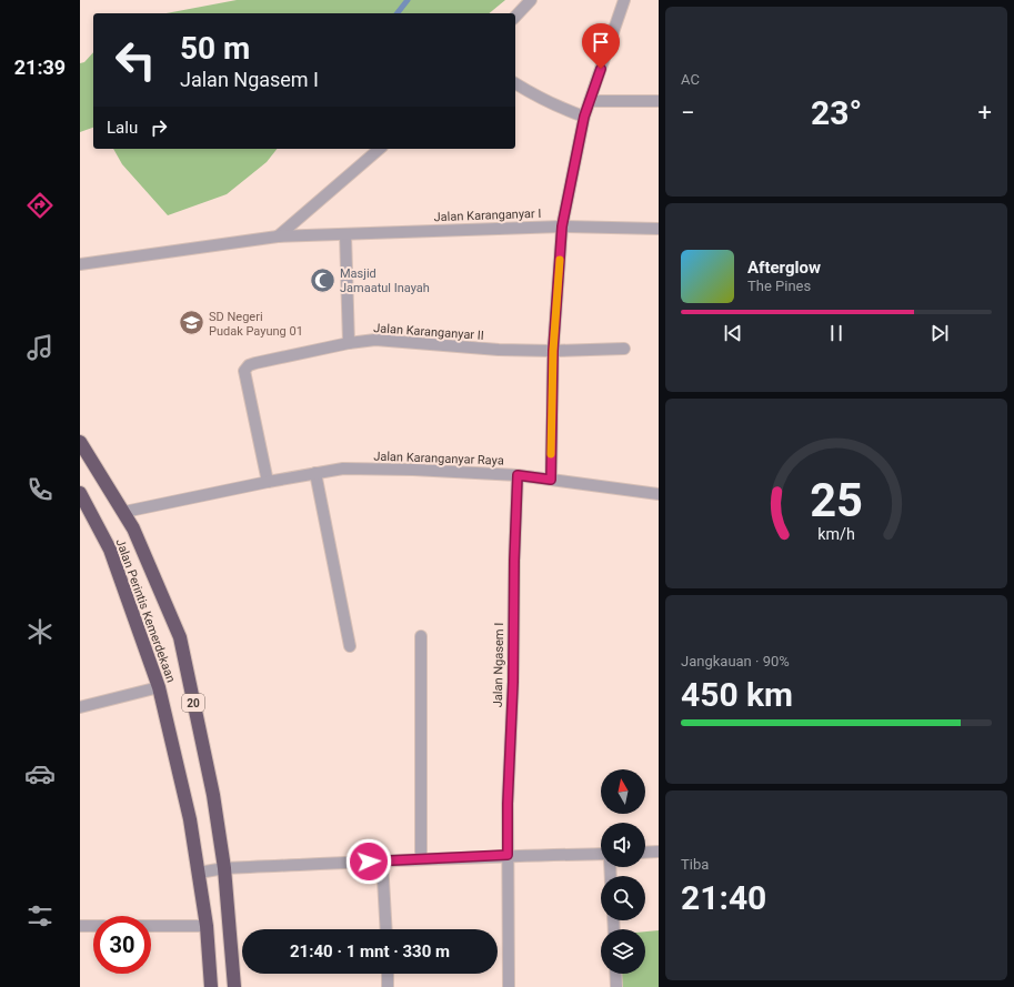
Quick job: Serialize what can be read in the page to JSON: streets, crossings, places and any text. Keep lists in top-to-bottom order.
{
  "streets": {
    "highway": ["Jalan Perintis Kemerdekaan", "20"],
    "street": [
      "Jalan Karanganyar I",
      "Jalan Karanganyar II",
      "Jalan Karanganyar Raya",
      "Jalan Ngasem I"
    ]
  },
  "crossings": [
    ["Jalan Karanganyar II", "Jalan Karanganyar Raya"],
    ["Jalan Karanganyar Raya", "Jalan Perintis Kemerdekaan"],
    ["Jalan Karanganyar Raya", "Jalan Ngasem I"]
  ],
  "places": {
    "mosque": ["Masjid Jamaatul Inayah"],
    "school or university": ["SD Negeri Pudak Payung 01"]
  },
  "north": "top",
  "page": {
    "tabs": "21:39",
    "tile": [
      "AC",
      ["Jangkauan · 90%", "450 km"],
      ["Tiba", "21:40"]
    ],
    "turn": ["50 m", "Jalan Ngasem I"],
    "heat": ["−", "23°", "+"],
    "then": "Lalu",
    "song": ["Afterglow", "The Pines"],
    "limit": "30",
    "trip": "21:40 · 1 mnt · 330 m",
    "gauge": ["25", "km/h"]
  }
}
